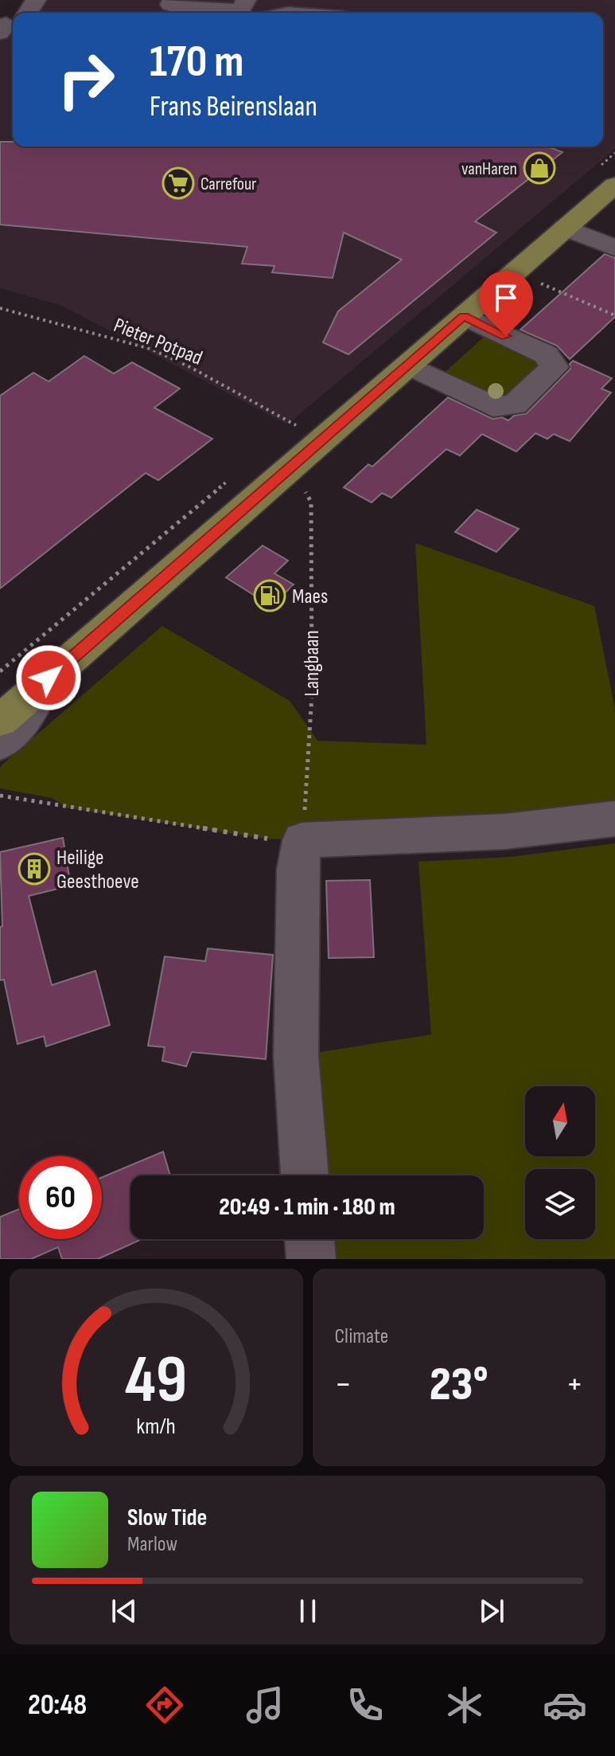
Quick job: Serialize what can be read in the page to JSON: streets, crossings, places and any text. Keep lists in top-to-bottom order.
{
  "streets": {
    "path": ["Pieter Potpad", "Langbaan"]
  },
  "places": {
    "shop": ["vanHaren"],
    "supermarket": ["Carrefour"],
    "fuel station": ["Maes"],
    "building": ["Heilige Geesthoeve"]
  },
  "north": "top",
  "page": {
    "turn": ["170 m", "Frans Beirenslaan"],
    "limit": "60",
    "trip": "20:49 · 1 min · 180 m",
    "tile": "Climate",
    "heat": ["−", "23°", "+"],
    "song": ["Slow Tide", "Marlow"],
    "tabs": "20:48",
    "gauge": ["49", "km/h"]
  }
}
